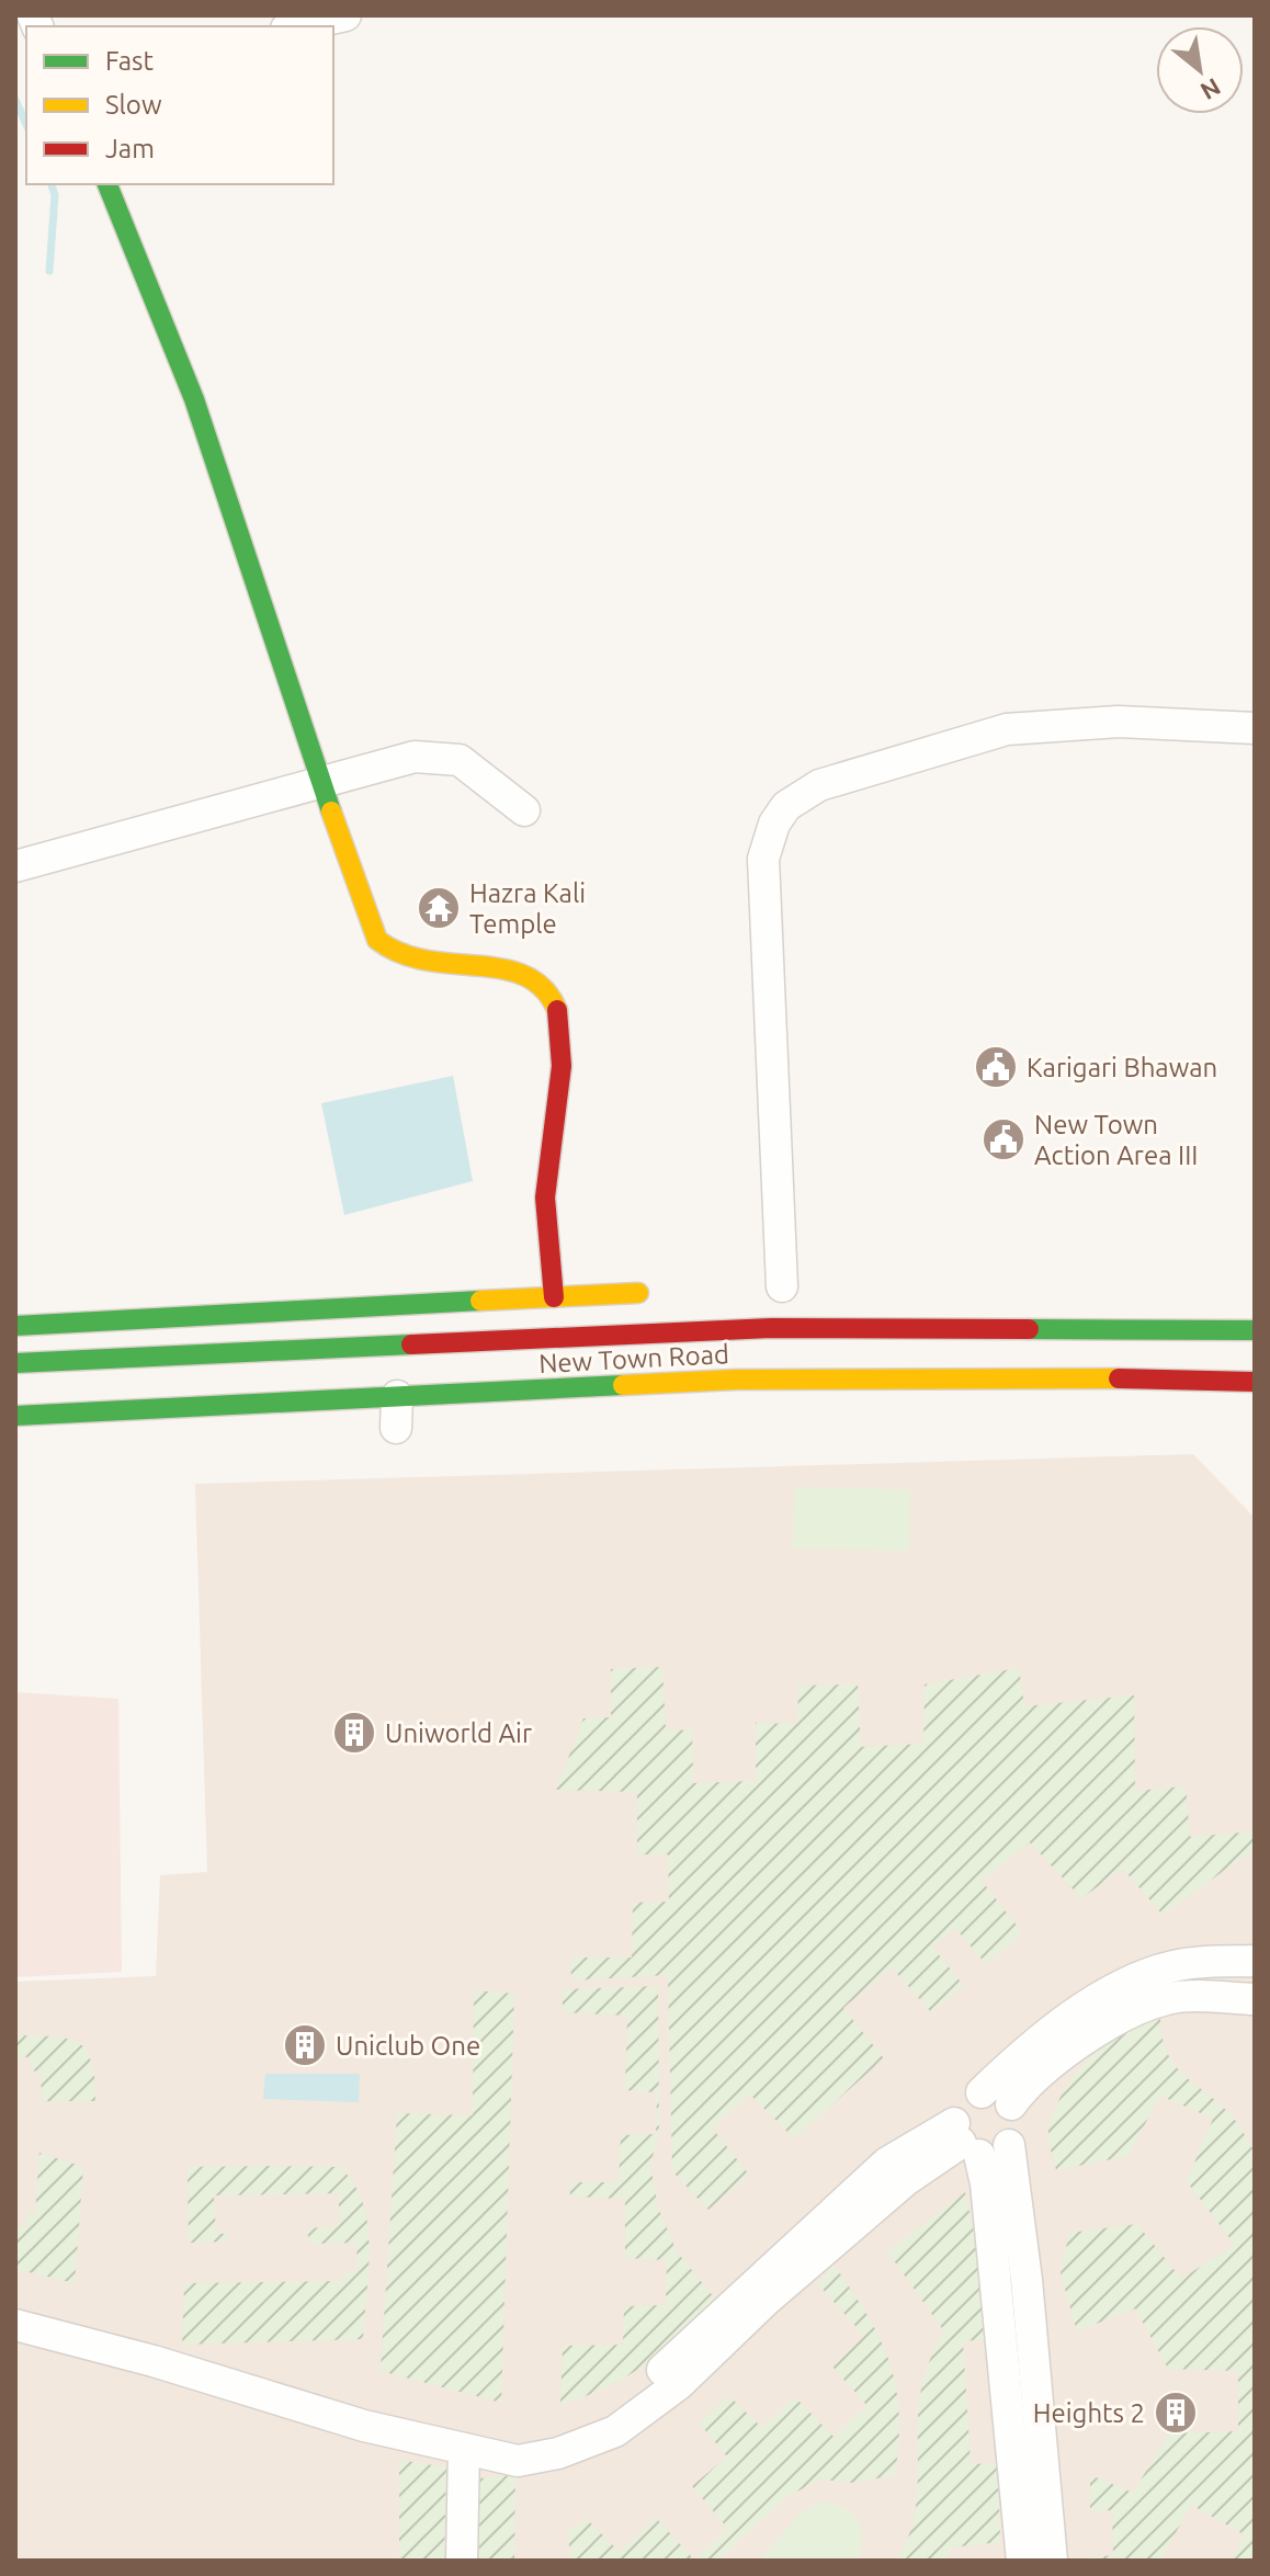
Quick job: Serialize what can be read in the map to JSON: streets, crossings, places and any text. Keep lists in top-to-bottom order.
{
  "streets": {
    "main road": ["New Town Road"]
  },
  "places": {
    "temple": ["Hazra Kali Temple"],
    "public building": ["Karigari Bhawan", "New Town Action Area III"],
    "building": ["Uniworld Air", "Uniclub One", "Heights 2"]
  },
  "legend": ["Fast", "Slow", "Jam"],
  "north": "bottom right"
}
